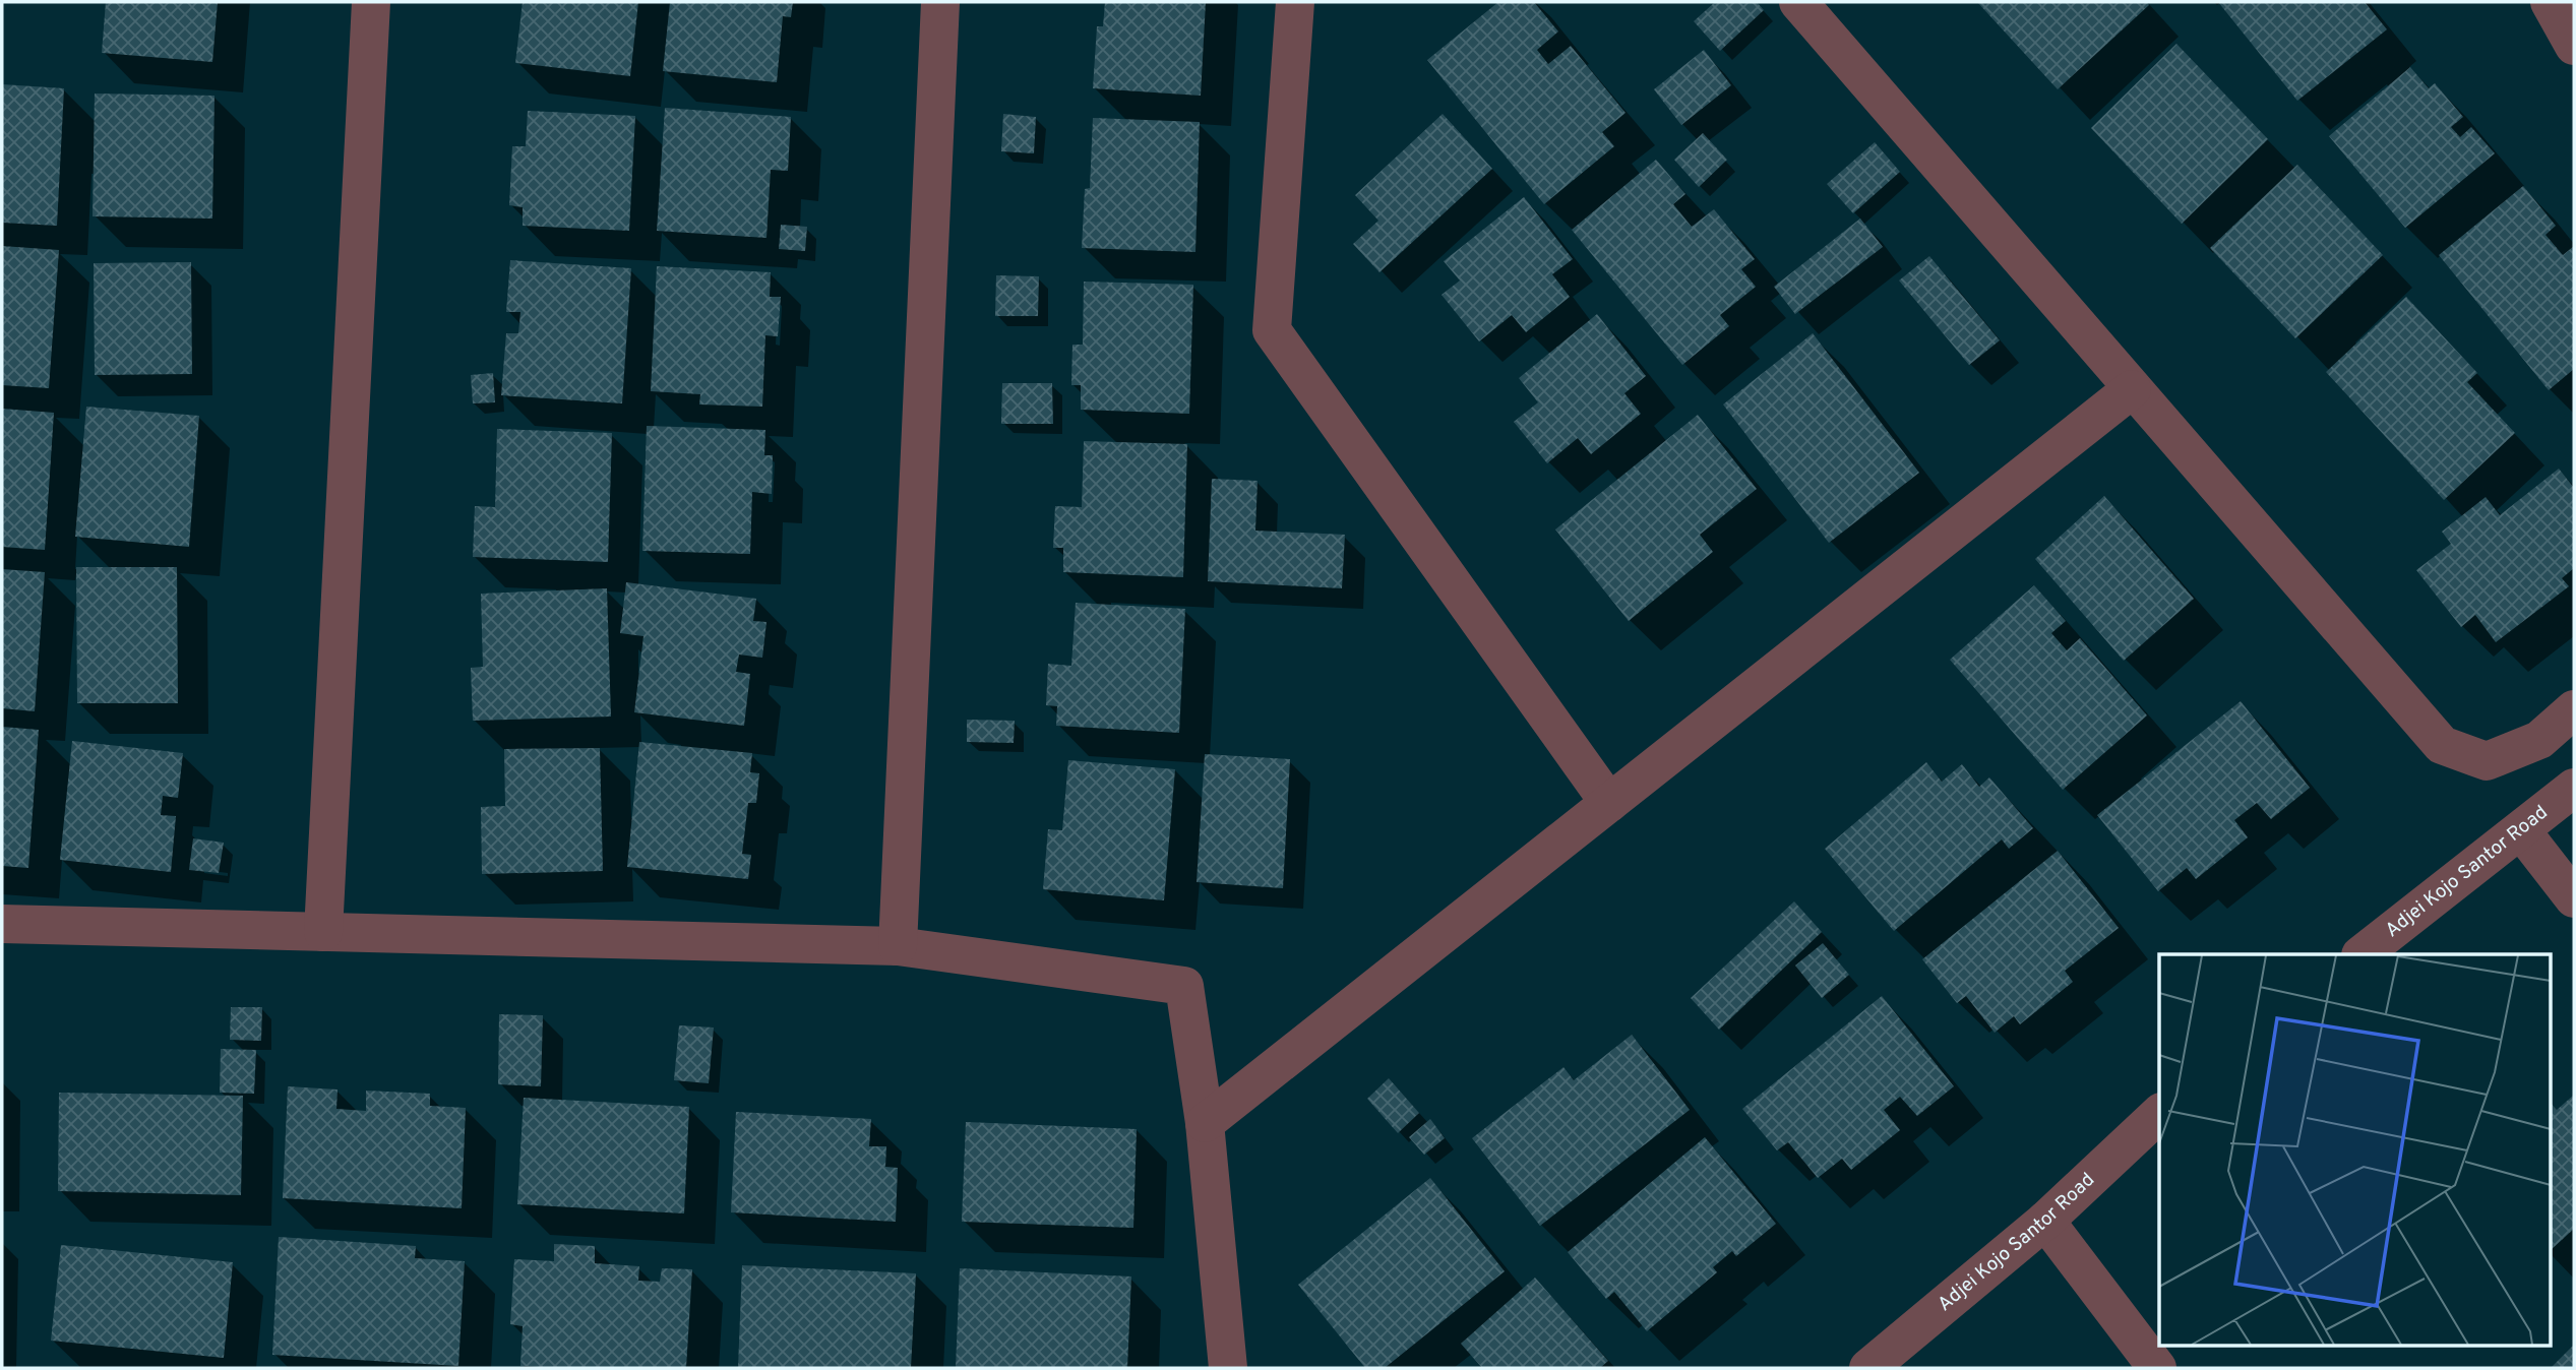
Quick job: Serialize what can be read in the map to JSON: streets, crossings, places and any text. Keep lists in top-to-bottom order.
{
  "streets": {
    "street": ["Adjei Kojo Santor Road"]
  }
}
